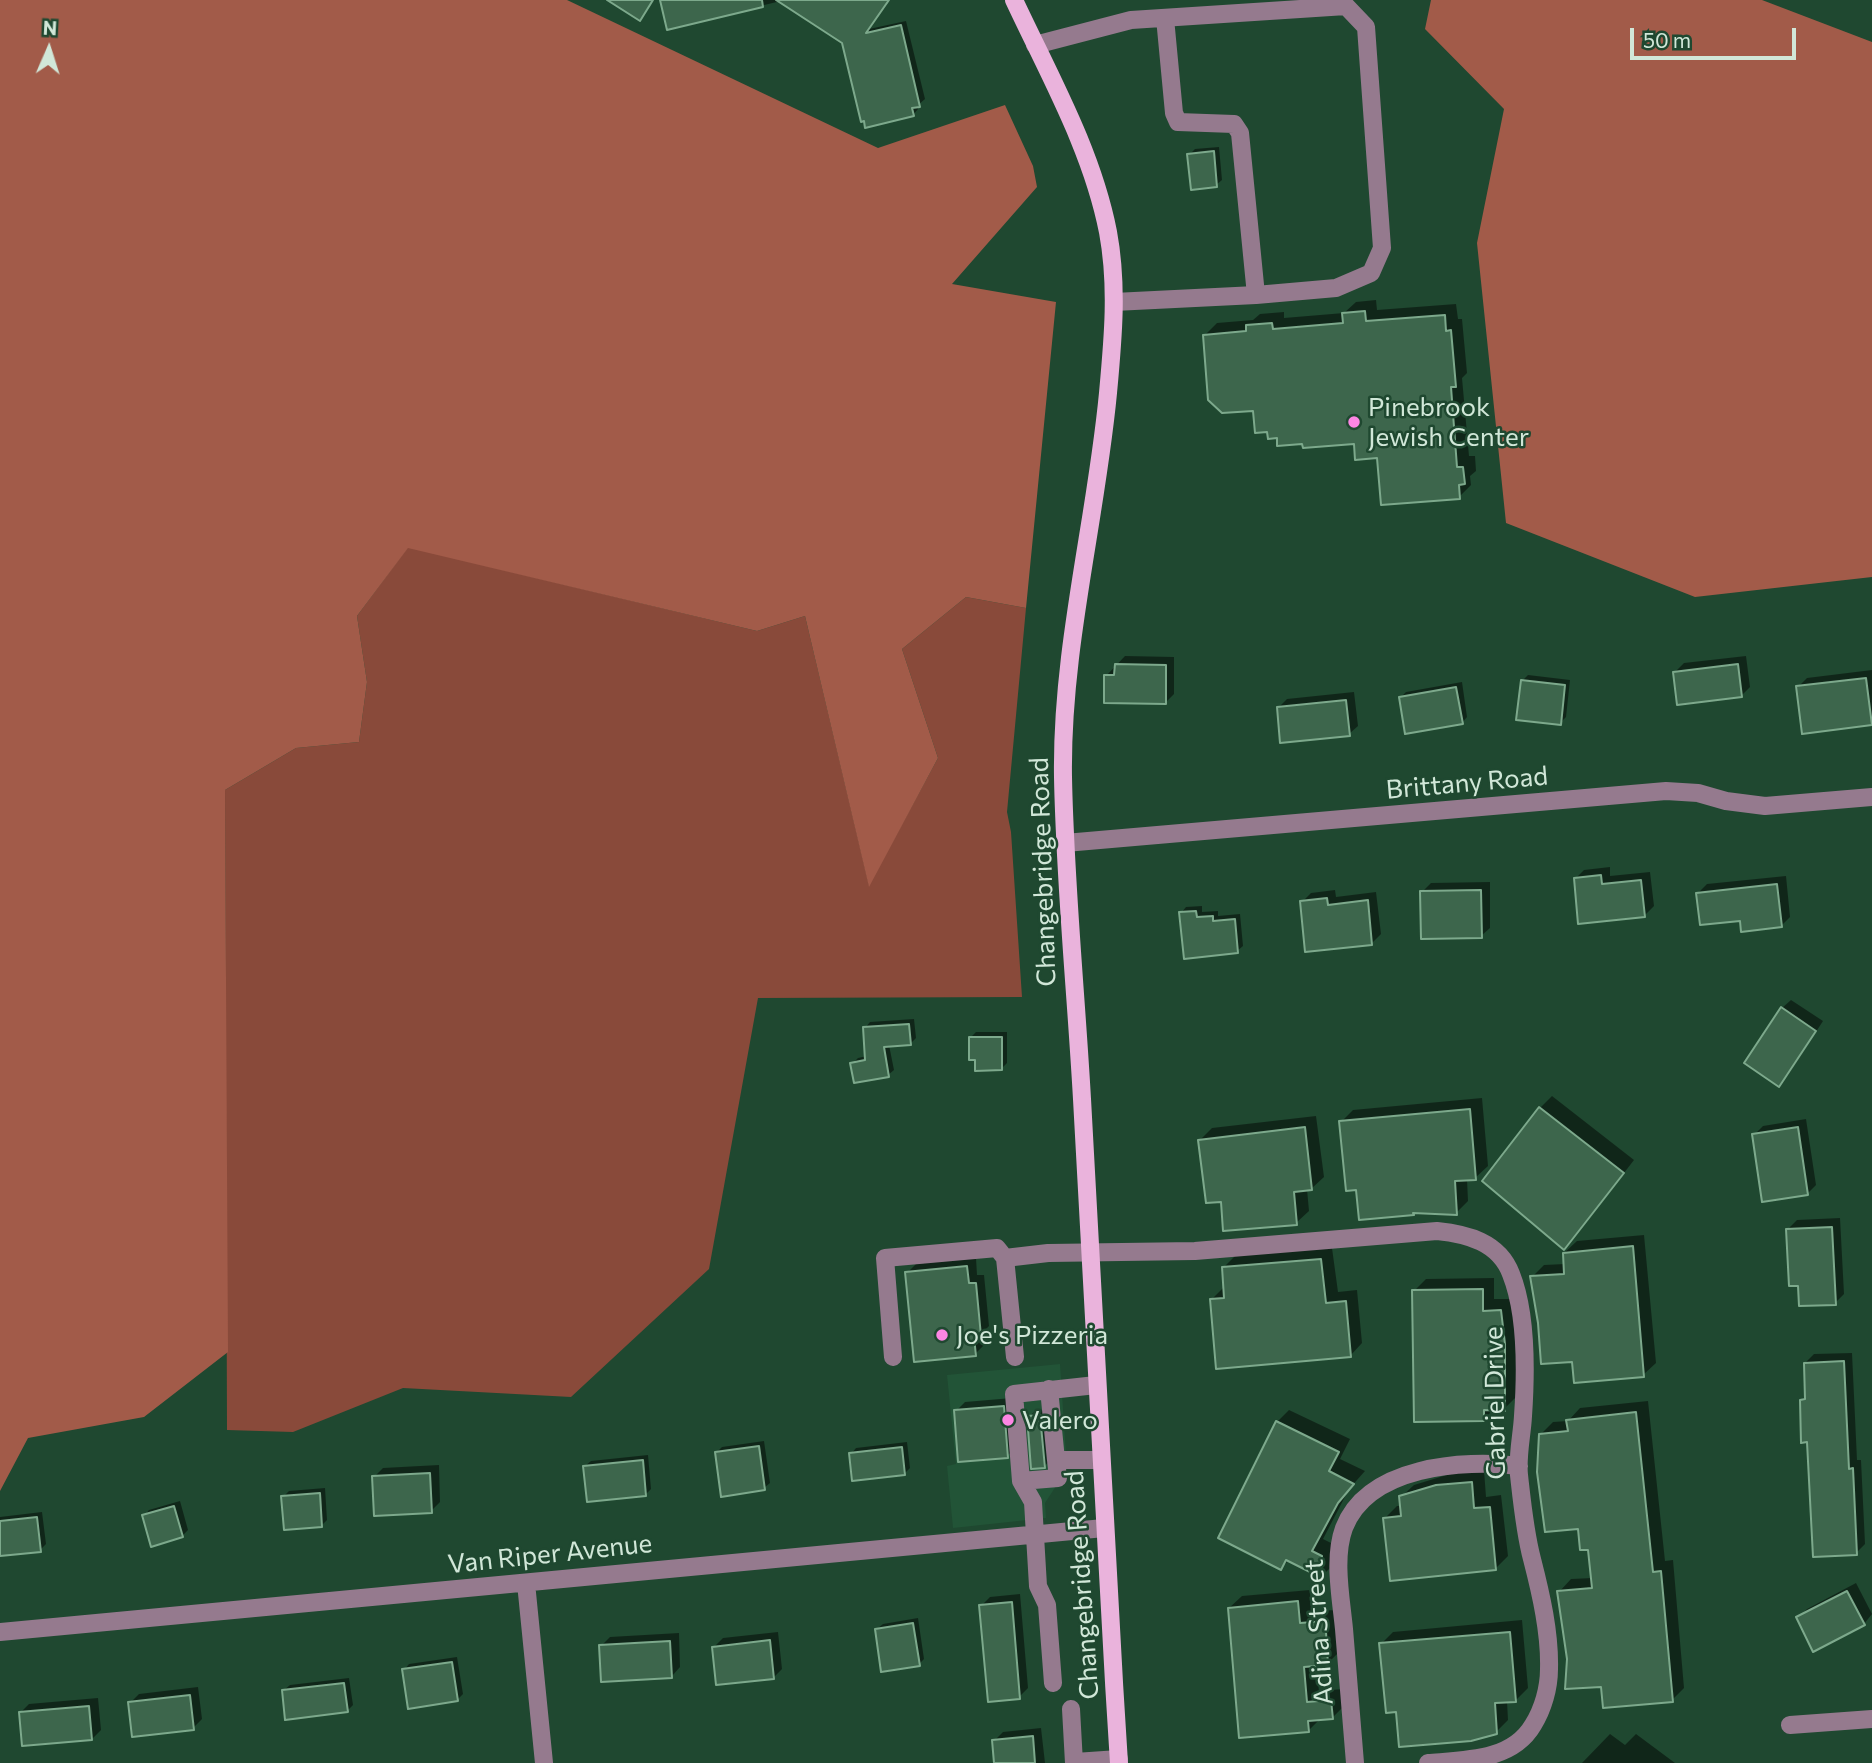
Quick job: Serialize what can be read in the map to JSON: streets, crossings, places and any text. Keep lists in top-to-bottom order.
{
  "streets": {
    "main road": ["Changebridge Road"],
    "street": [
      "Brittany Road",
      "Gabriel Drive",
      "Van Riper Avenue",
      "Adina Street"
    ]
  },
  "crossings": [
    ["Brittany Road", "Changebridge Road"],
    ["Changebridge Road", "Gabriel Drive"],
    ["Changebridge Road", "Van Riper Avenue"],
    ["Gabriel Drive", "Adina Street"]
  ],
  "places": ["Pinebrook Jewish Center", "Joe's Pizzeria", "Valero"],
  "scale_bar": "50 m",
  "north": "top"
}
